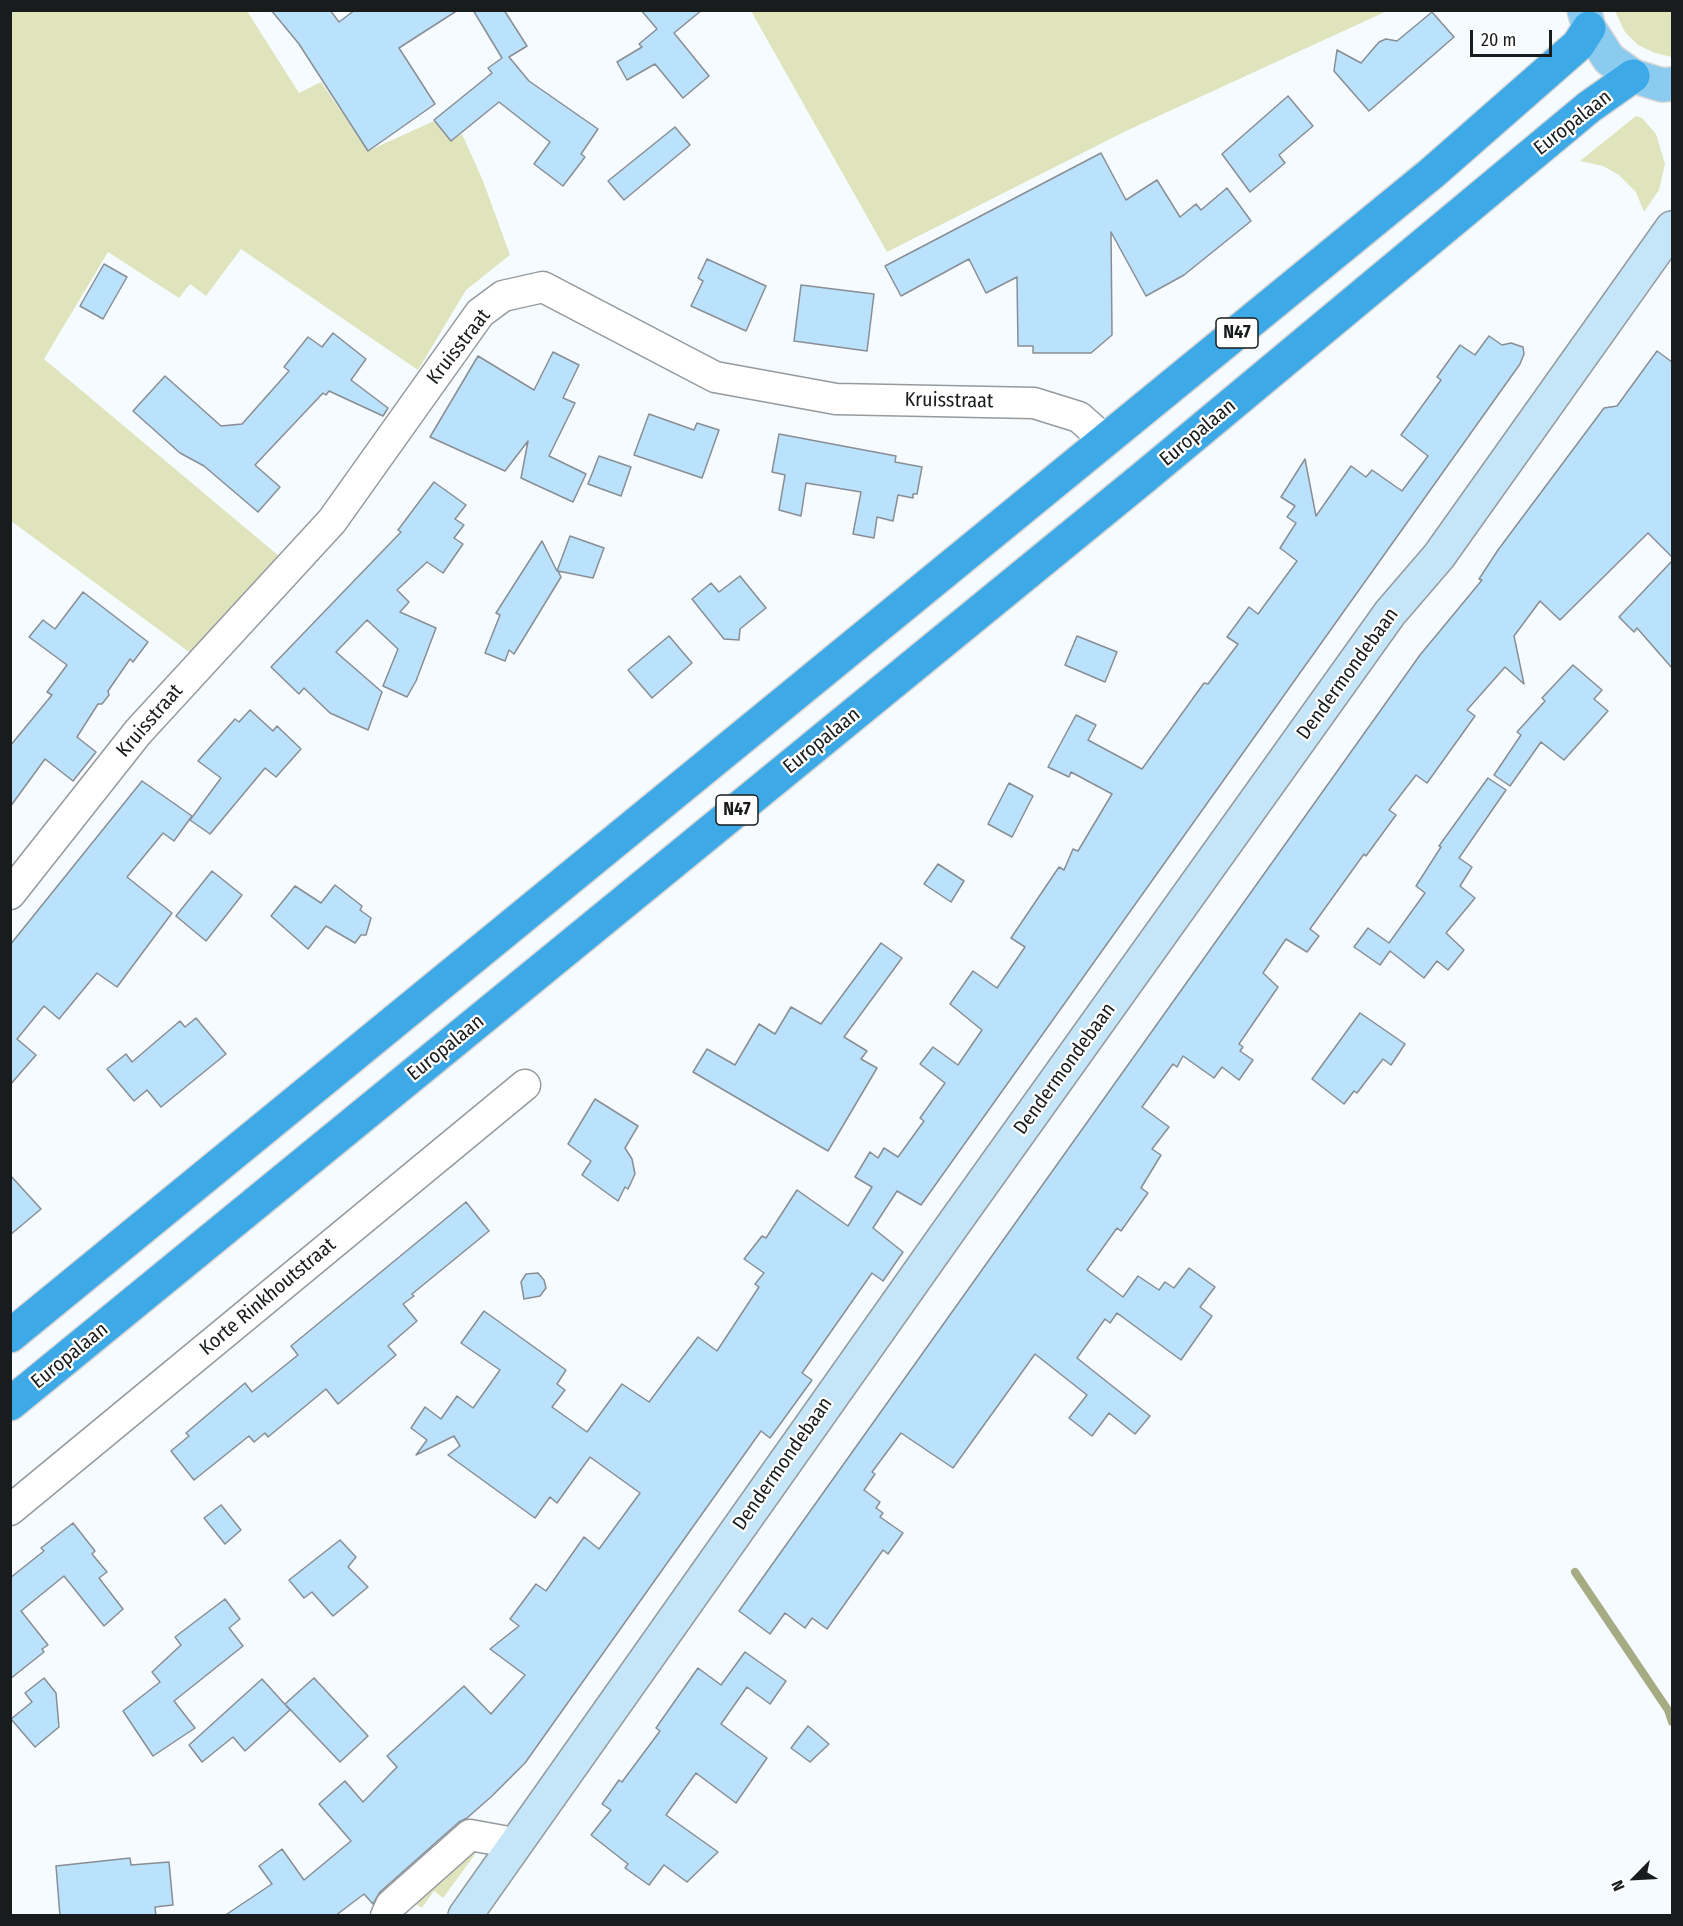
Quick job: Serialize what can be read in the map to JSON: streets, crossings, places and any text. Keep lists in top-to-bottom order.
{
  "streets": {
    "highway": ["Europalaan", "N47"],
    "street": ["Kruisstraat", "Dendermondebaan", "Korte Rinkhoutstraat"]
  },
  "crossings": [
    ["Europalaan", "Kruisstraat"]
  ],
  "scale_bar": "20 m",
  "north": "bottom left"
}
